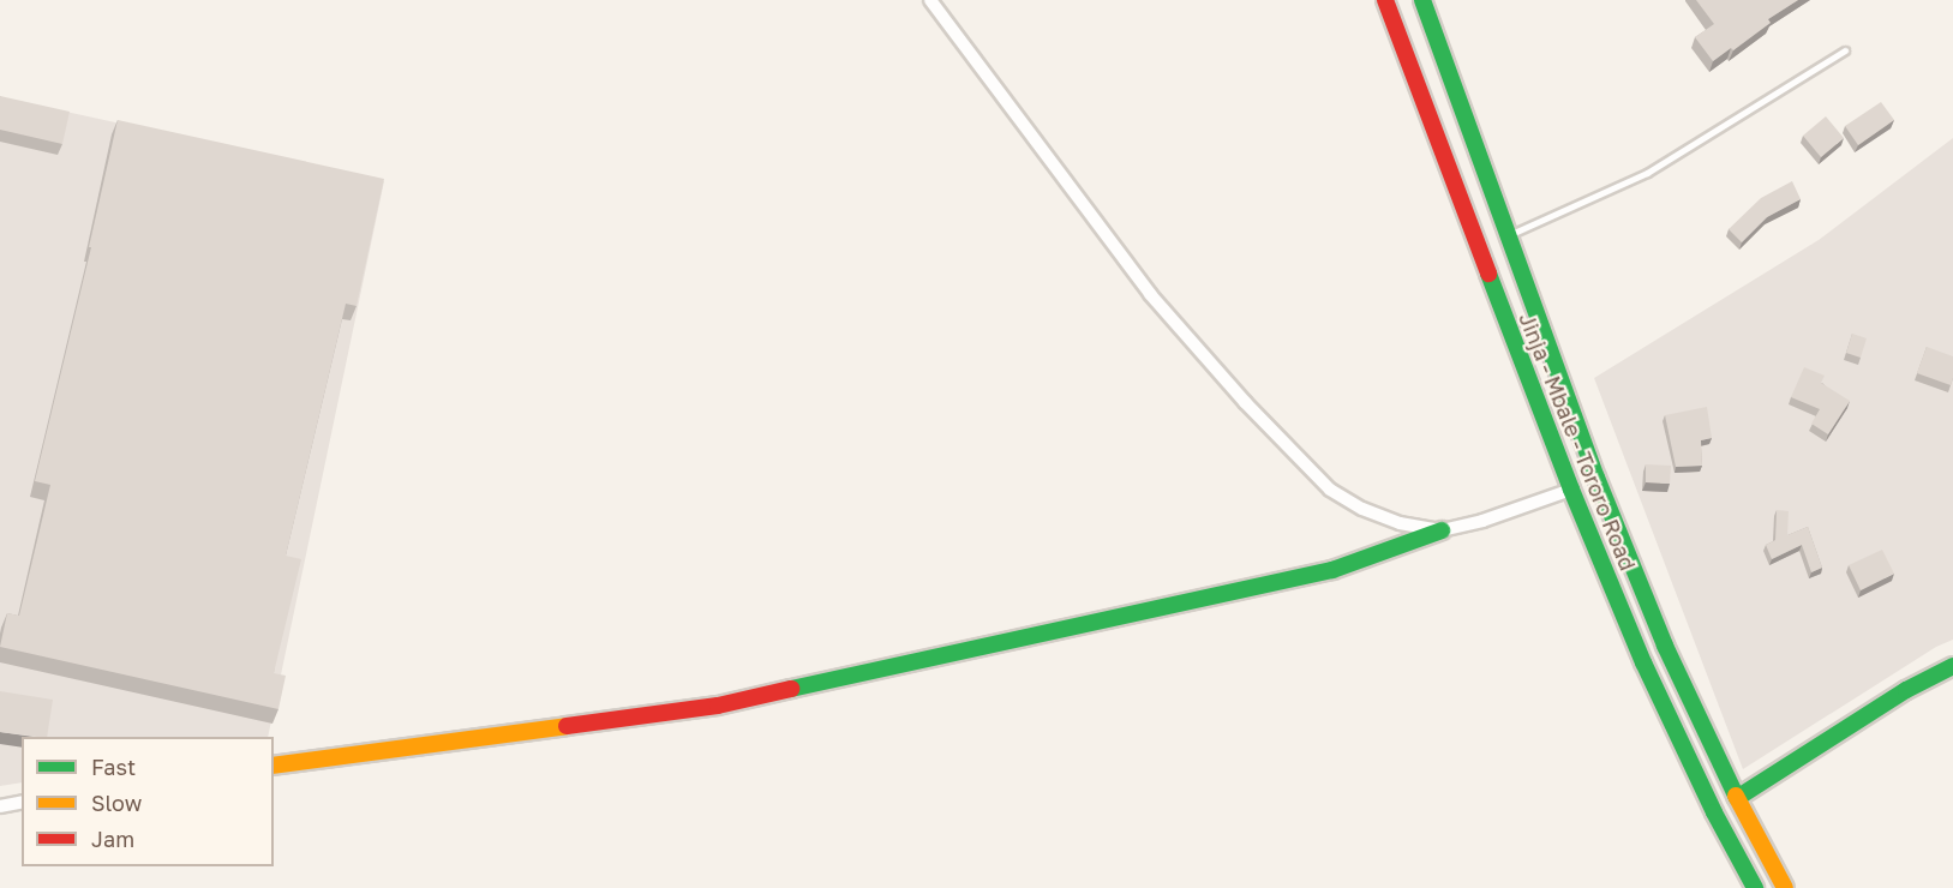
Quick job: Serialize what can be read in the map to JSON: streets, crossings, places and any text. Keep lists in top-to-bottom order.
{
  "streets": {
    "main road": ["Jinja - Mbale - Tororo Road"]
  },
  "legend": ["Fast", "Slow", "Jam"]
}
